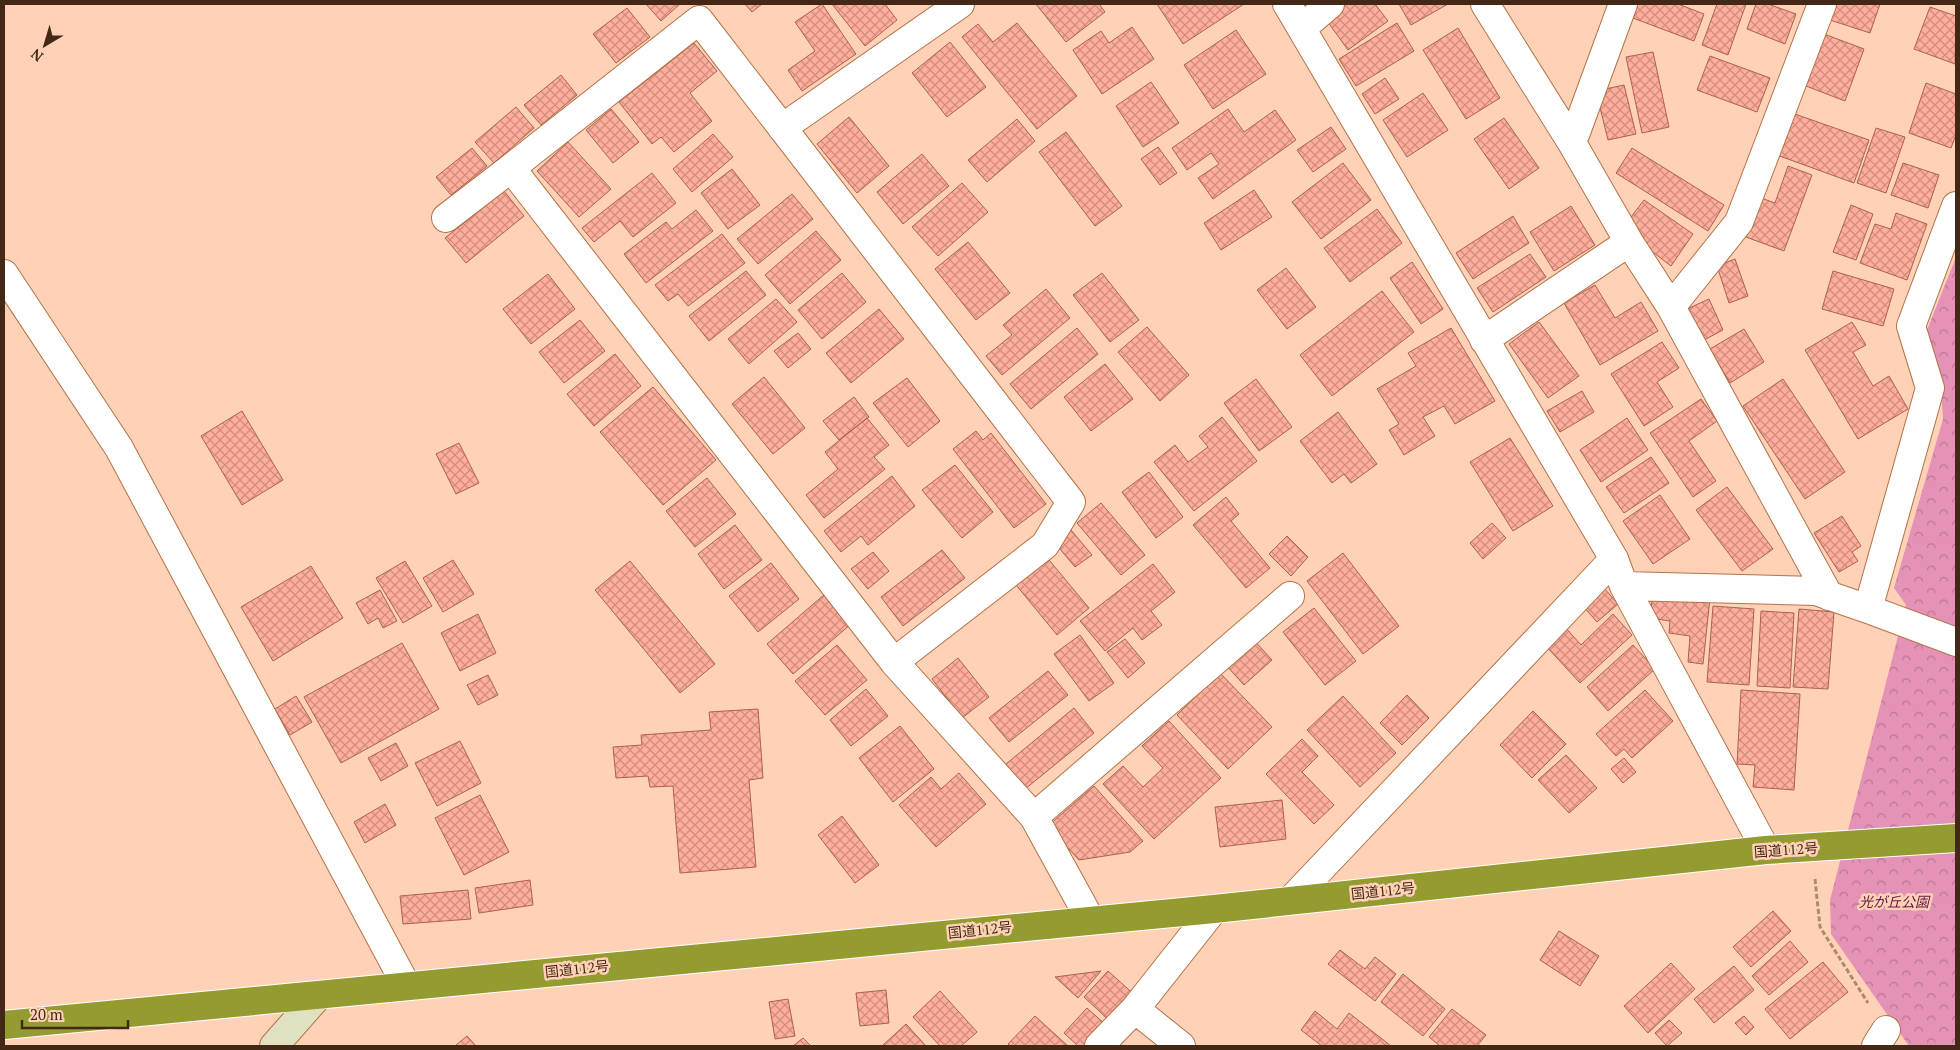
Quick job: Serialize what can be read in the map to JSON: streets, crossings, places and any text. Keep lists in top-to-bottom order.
{
  "streets": {
    "highway": ["国道112号"]
  },
  "parks": ["光が丘公園"],
  "scale_bar": "20 m",
  "north": "bottom left"
}
